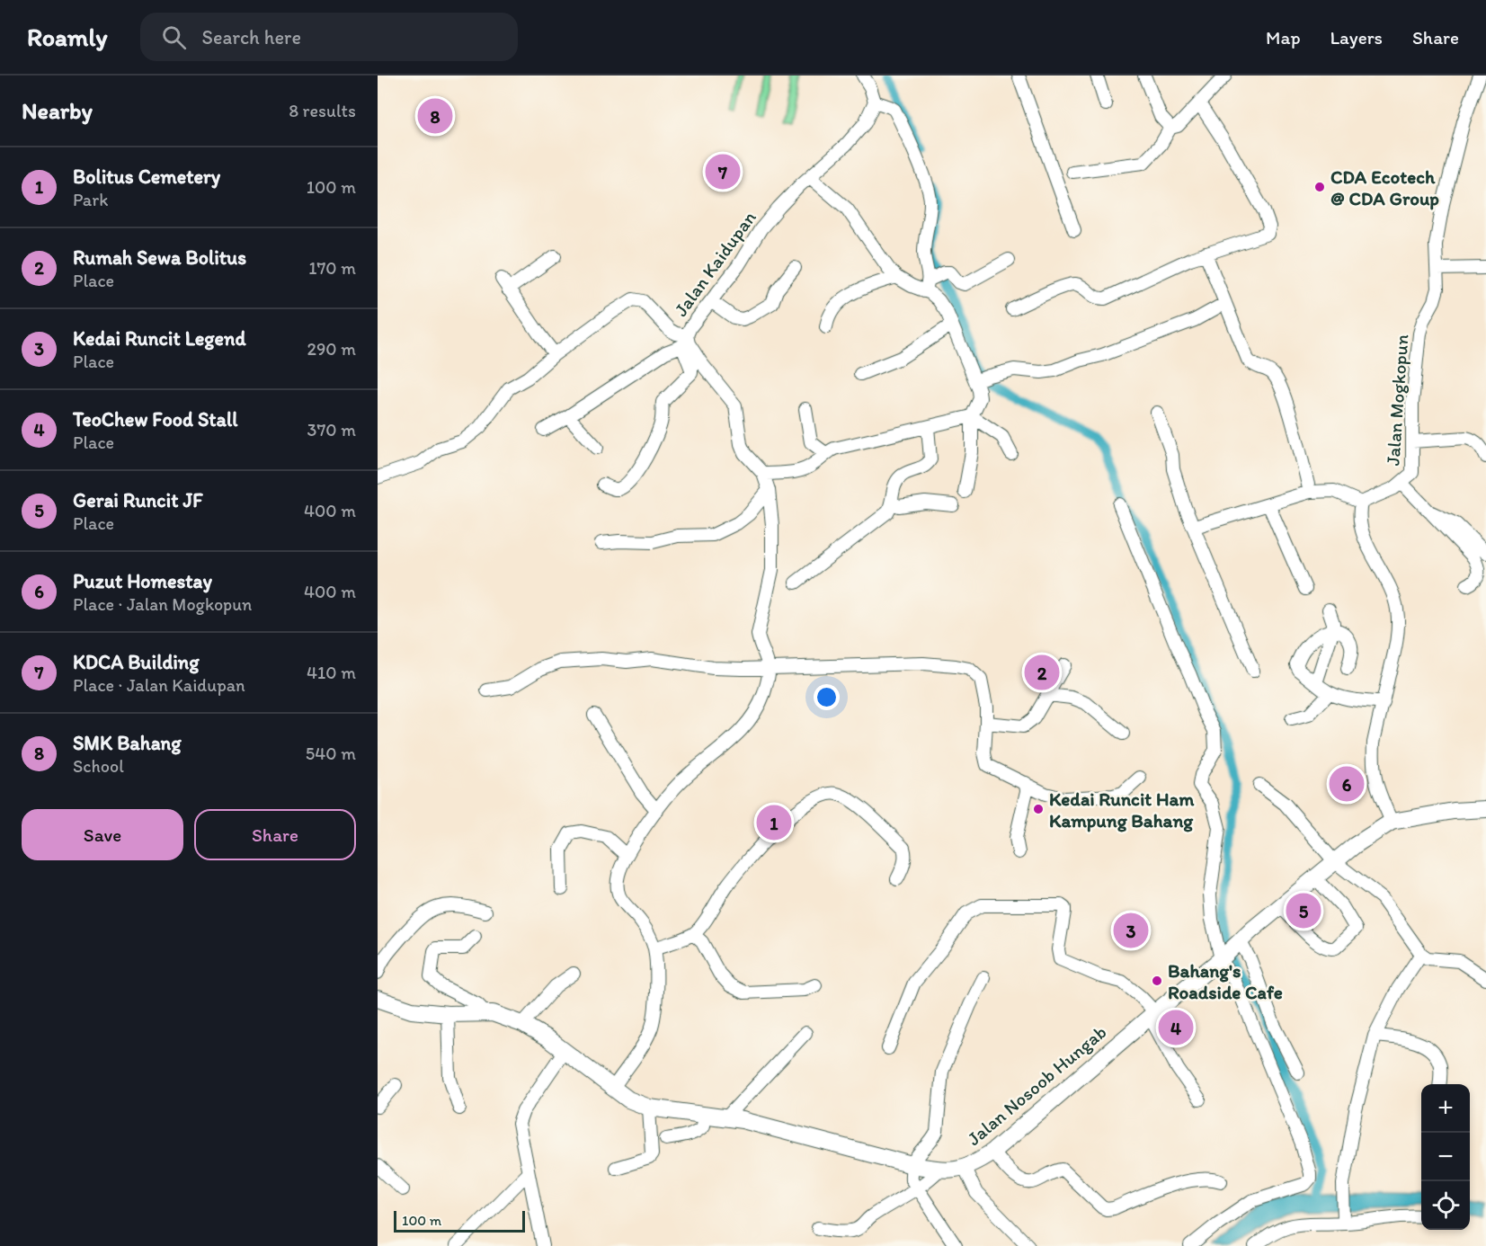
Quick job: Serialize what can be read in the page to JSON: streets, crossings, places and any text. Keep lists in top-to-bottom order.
{
  "streets": {
    "main road": ["Jalan Nosoob Hungab"],
    "street": ["Jalan Kaidupan", "Jalan Mogkopun"]
  },
  "places": ["CDA Ecotech @ CDA Group", "Kedai Runcit Ham Kampung Bahang", "Bahang's Roadside Cafe"],
  "scale_bar": "100 m",
  "page": {
    "header": "Roamly",
    "search": "Search here",
    "nav": ["Map", "Layers", "Share"],
    "heading": ["Nearby", "8 results"],
    "pins": [
      "8",
      "7",
      "2",
      "6",
      "1",
      "5",
      "3",
      "4"
    ],
    "list": [
      {
        "mark": "1",
        "name": "Bolitus Cemetery",
        "note": "Park",
        "value": "100 m"
      },
      {
        "mark": "2",
        "name": "Rumah Sewa Bolitus",
        "note": "Place",
        "value": "170 m"
      },
      {
        "mark": "3",
        "name": "Kedai Runcit Legend",
        "note": "Place",
        "value": "290 m"
      },
      {
        "mark": "4",
        "name": "TeoChew Food Stall",
        "note": "Place",
        "value": "370 m"
      },
      {
        "mark": "5",
        "name": "Gerai Runcit JF",
        "note": "Place",
        "value": "400 m"
      },
      {
        "mark": "6",
        "name": "Puzut Homestay",
        "note": "Place · Jalan Mogkopun",
        "value": "400 m"
      },
      {
        "mark": "7",
        "name": "KDCA Building",
        "note": "Place · Jalan Kaidupan",
        "value": "410 m"
      },
      {
        "mark": "8",
        "name": "SMK Bahang",
        "note": "School",
        "value": "540 m"
      }
    ],
    "buttons": ["Save", "Share"],
    "map_buttons": ["+", "−"],
    "scale": "100 m"
  }
}
